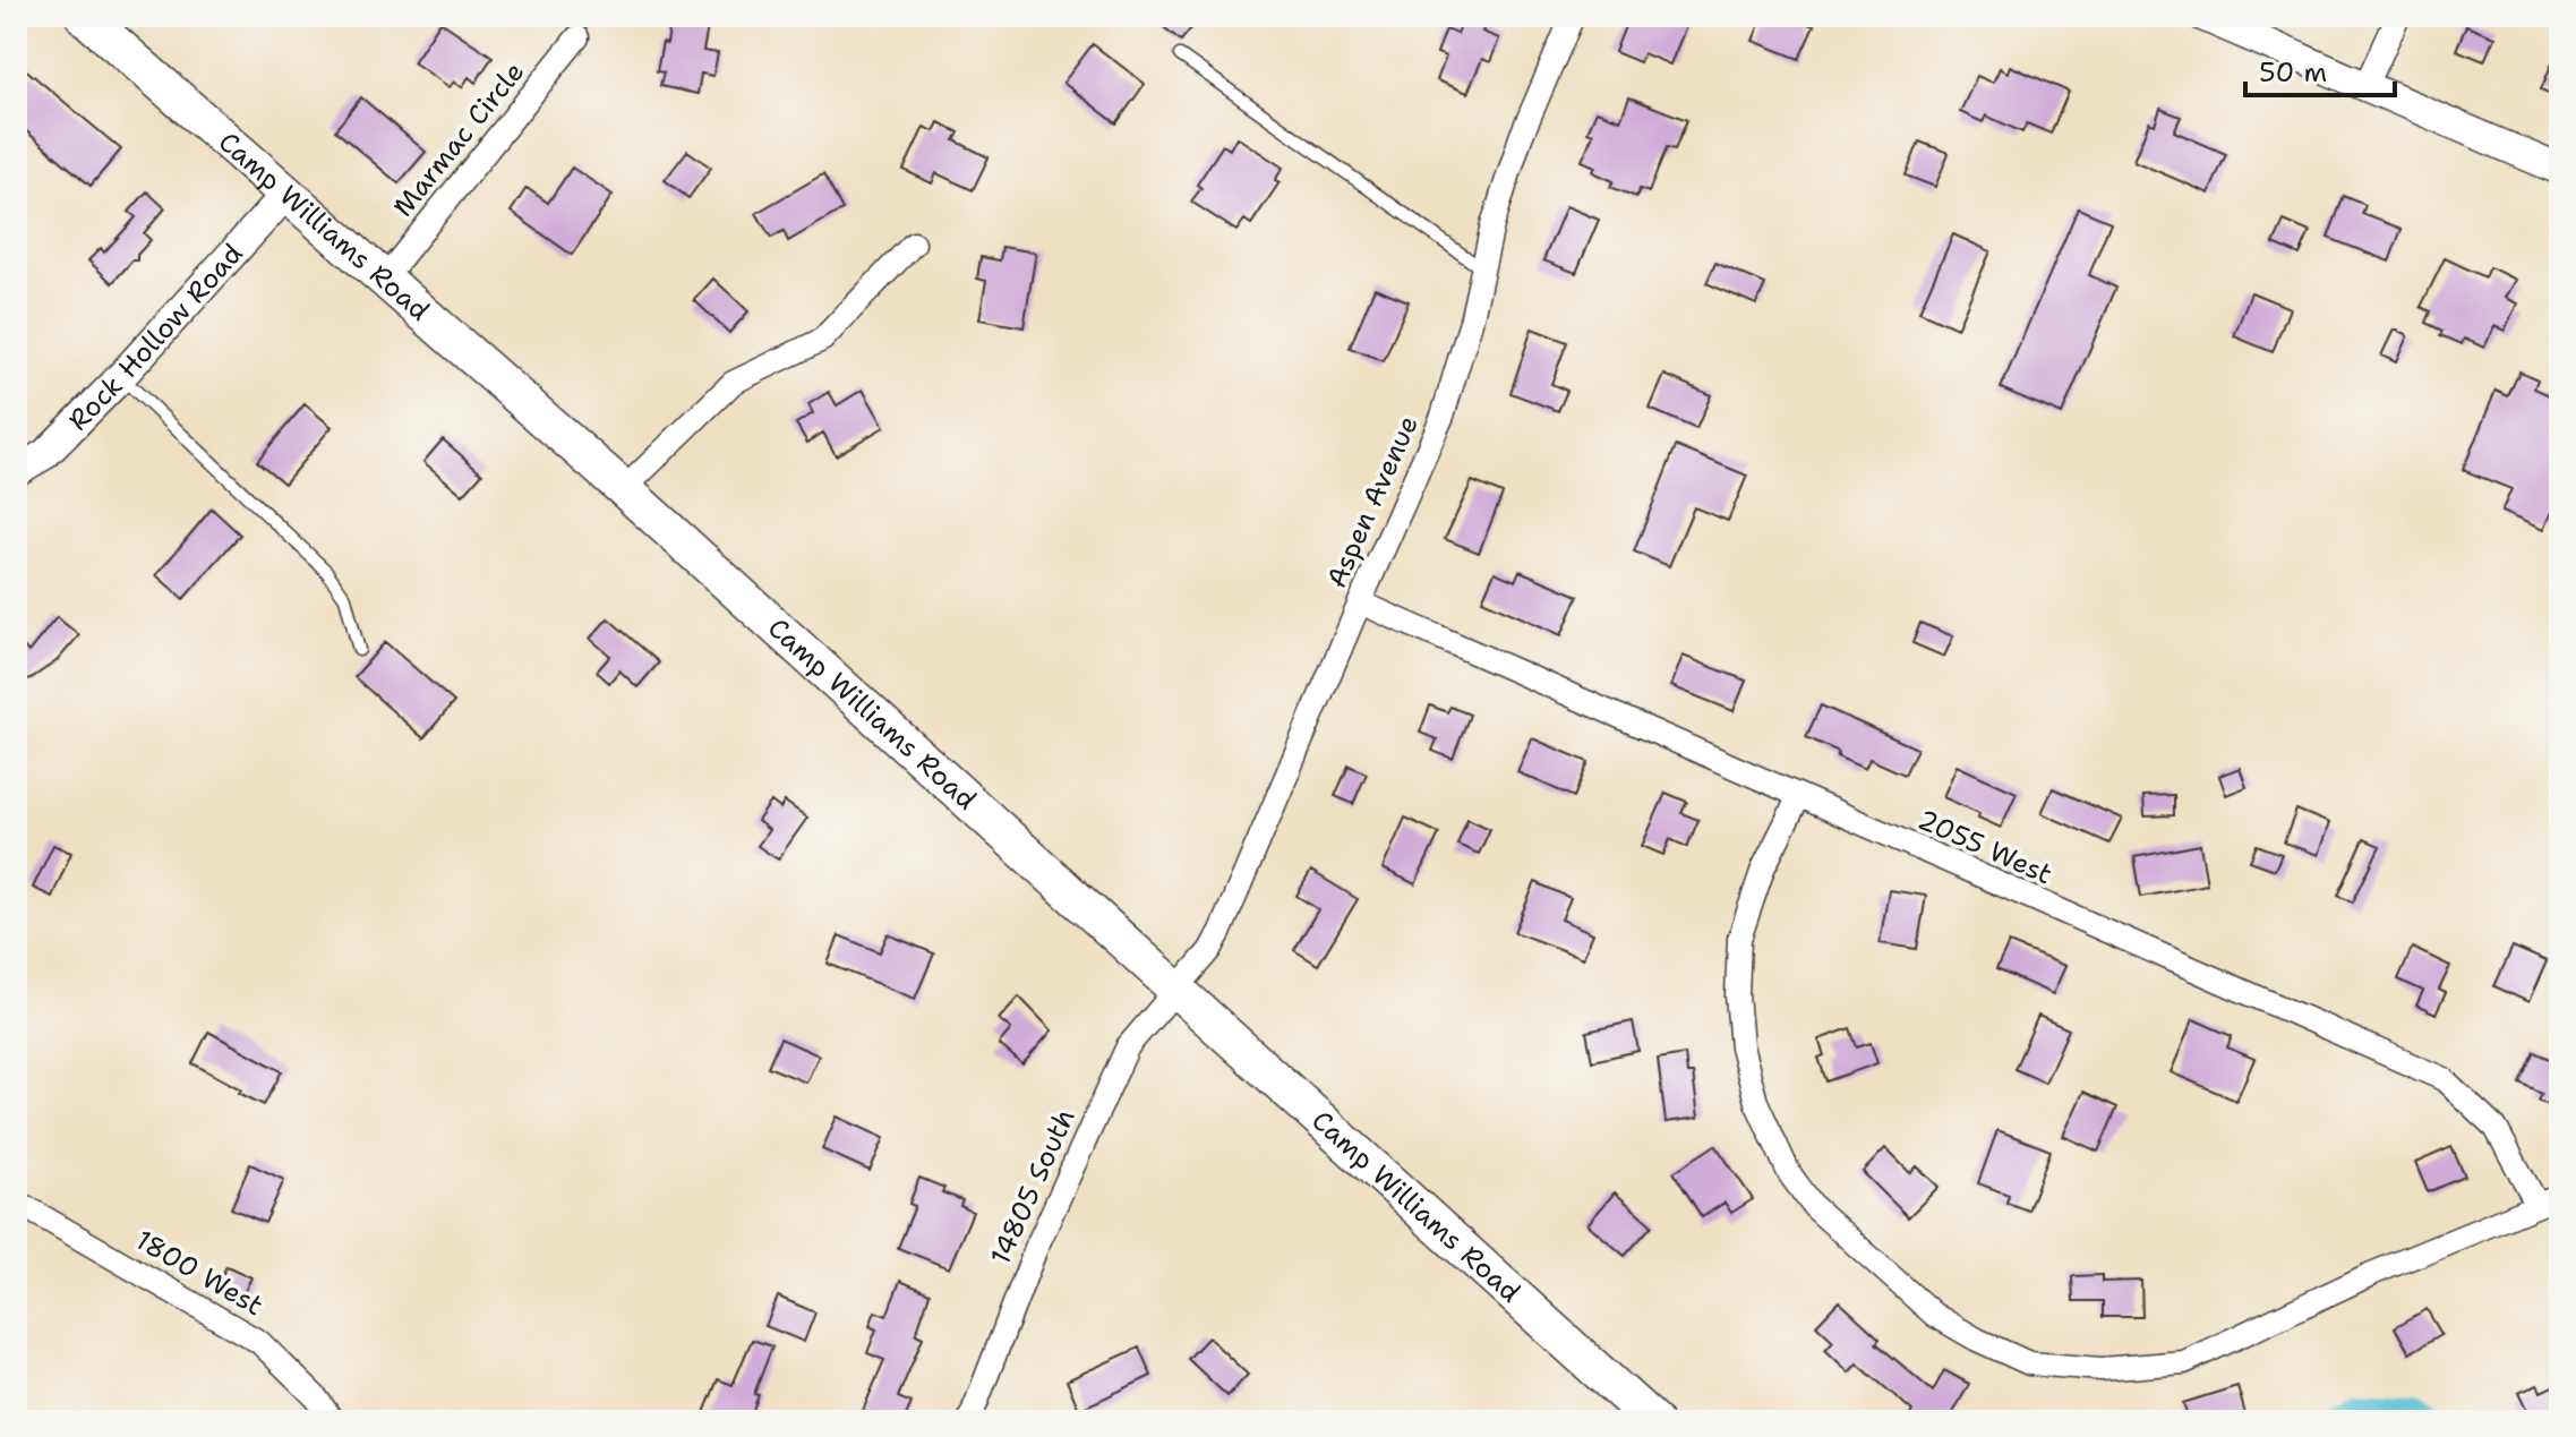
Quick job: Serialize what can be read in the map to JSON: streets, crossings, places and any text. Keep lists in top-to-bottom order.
{
  "streets": {
    "main road": ["Camp Williams Road"],
    "street": [
      "Marmac Circle",
      "Rock Hollow Road",
      "Aspen Avenue",
      "2055 West",
      "14805 South",
      "1800 West"
    ]
  },
  "crossings": [
    ["Marmac Circle", "Camp Williams Road"],
    ["Camp Williams Road", "Rock Hollow Road"],
    ["Camp Williams Road", "Aspen Avenue"],
    ["Camp Williams Road", "14805 South"],
    ["Aspen Avenue", "2055 West"],
    ["Aspen Avenue", "14805 South"]
  ],
  "scale_bar": "50 m"
}
